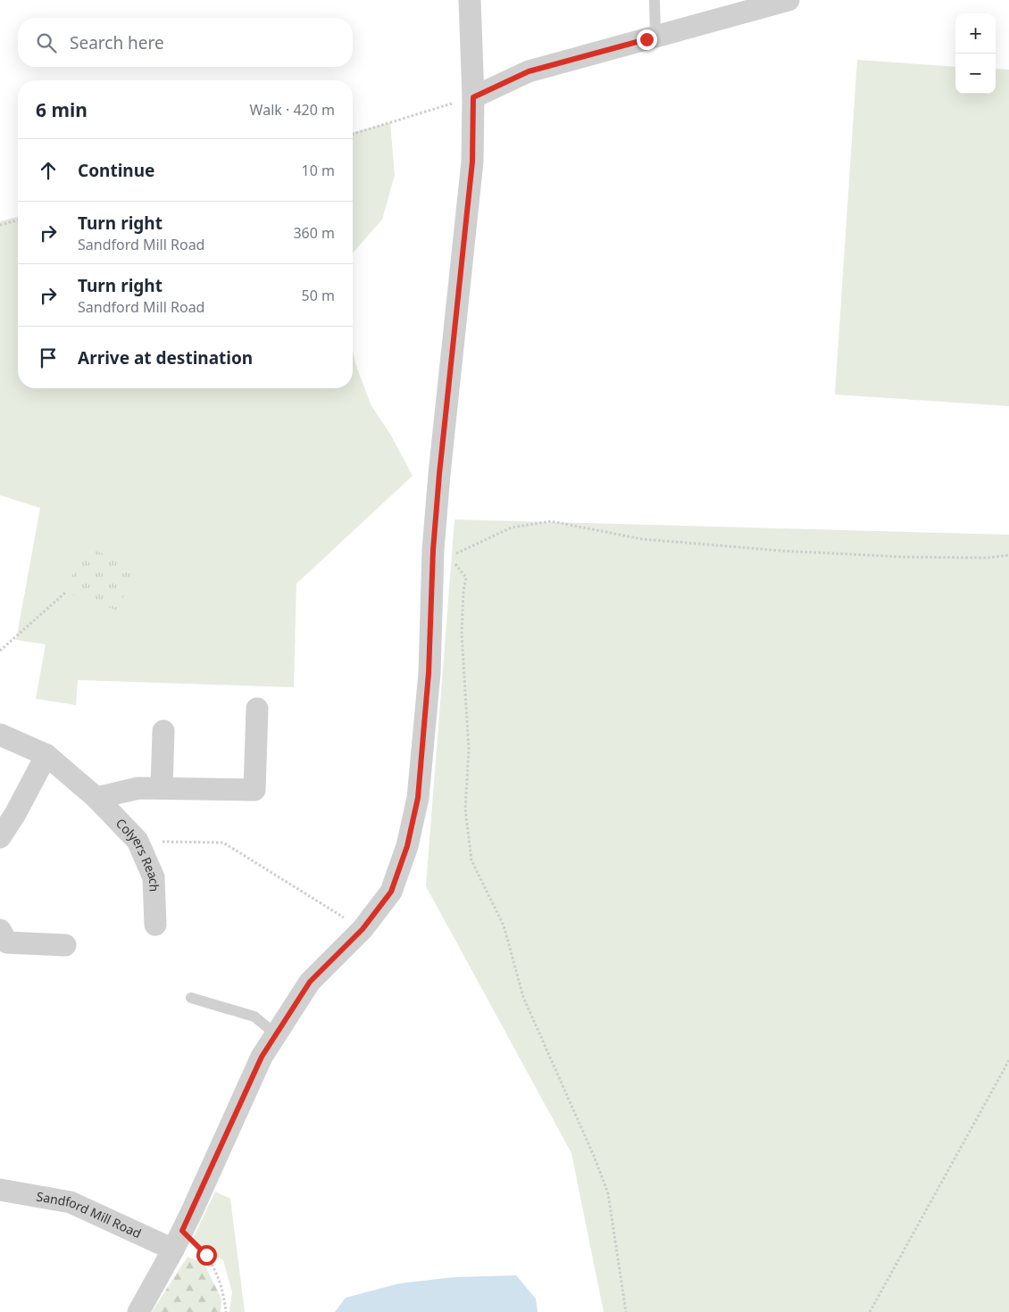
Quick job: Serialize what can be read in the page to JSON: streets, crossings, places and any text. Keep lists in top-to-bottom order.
{
  "streets": {
    "street": ["Colyers Reach", "Sandford Mill Road"]
  },
  "page": {
    "map_buttons": ["+", "−"],
    "search": "Search here",
    "heading": ["6 min", "Walk · 420 m"],
    "list": [
      ["Continue", "10 m"],
      ["Turn right", "Sandford Mill Road", "360 m"],
      ["Turn right", "Sandford Mill Road", "50 m"],
      "Arrive at destination"
    ]
  }
}
